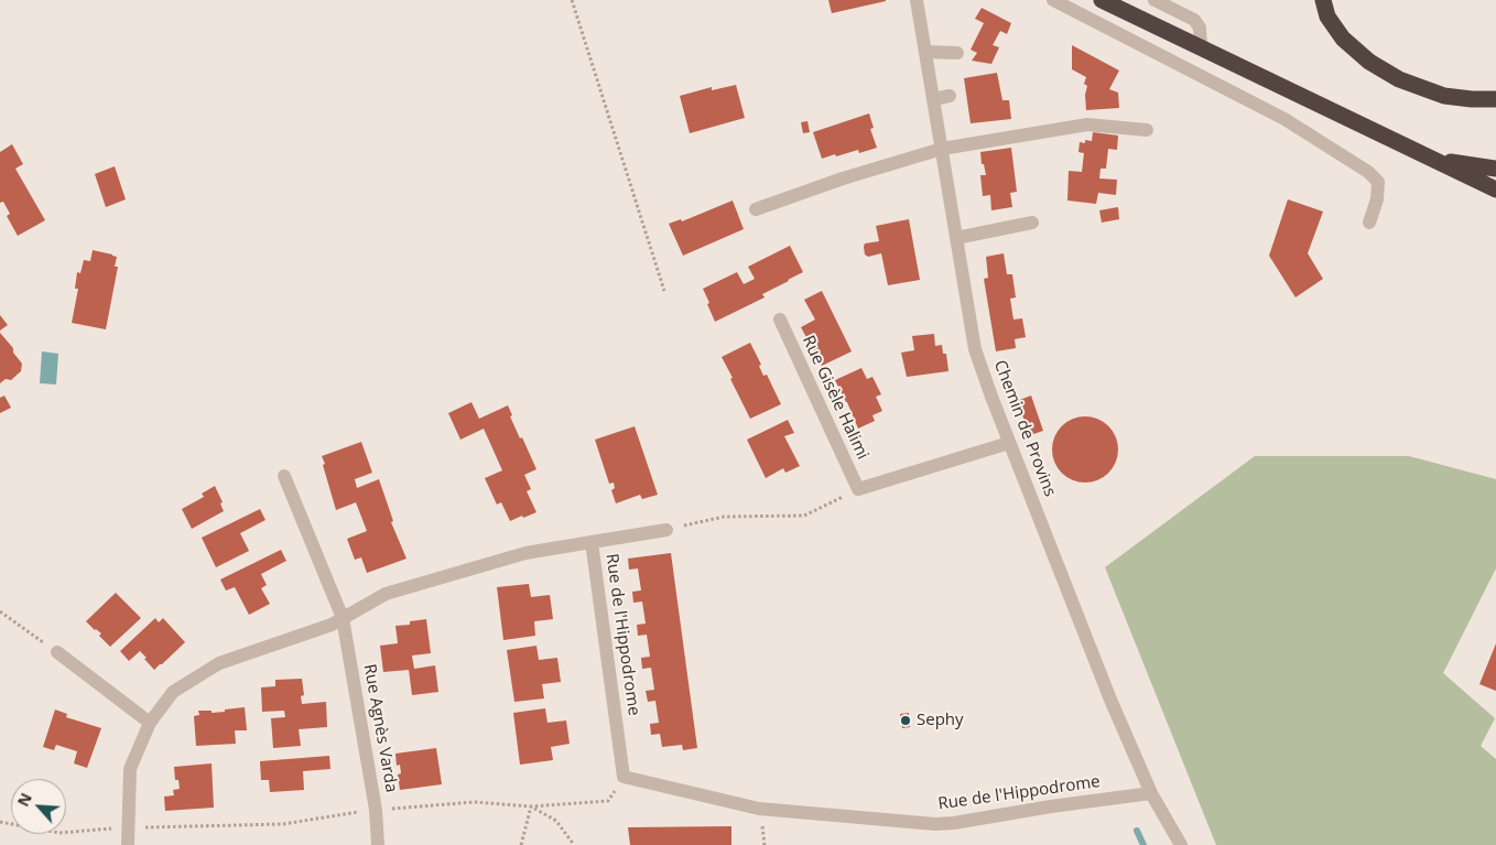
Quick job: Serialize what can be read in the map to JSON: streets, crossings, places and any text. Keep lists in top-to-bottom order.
{
  "streets": {
    "street": [
      "Rue Gisèle Halimi",
      "Chemin de Provins",
      "Rue de l'Hippodrome",
      "Rue Agnès Varda"
    ]
  },
  "crossings": [
    ["Chemin de Provins", "Rue de l'Hippodrome"],
    ["Rue de l'Hippodrome", "Rue Agnès Varda"]
  ],
  "places": ["Sephy"],
  "north": "top left"
}
